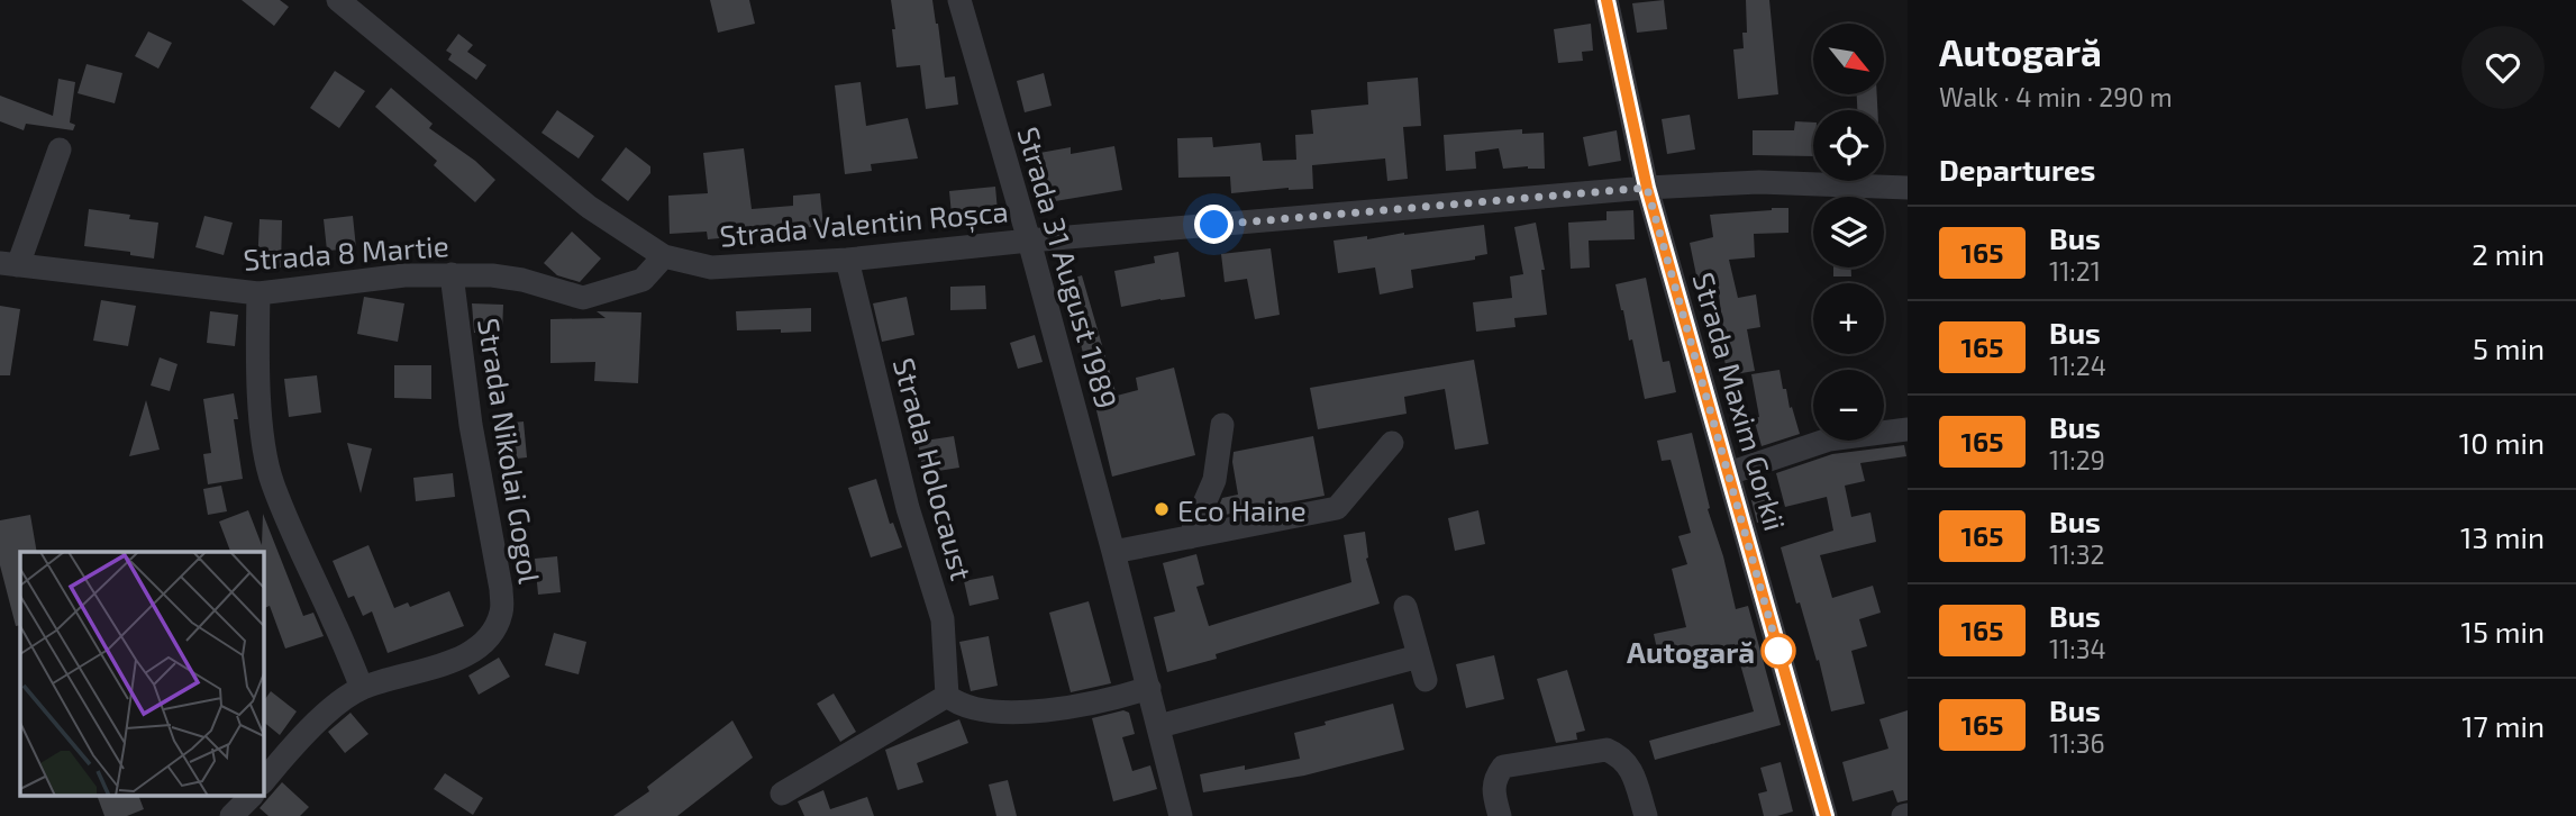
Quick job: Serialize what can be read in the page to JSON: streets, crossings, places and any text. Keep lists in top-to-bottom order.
{
  "streets": {
    "street": [
      "Strada Valentin Roșca",
      "Strada 8 Martie",
      "Strada 31 August 1989",
      "Strada Maxim Gorkii",
      "Strada Nikolai Gogol",
      "Strada Holocaust"
    ]
  },
  "crossings": [
    ["Strada Valentin Roșca", "Strada 8 Martie"],
    ["Strada Valentin Roșca", "Strada 31 August 1989"],
    ["Strada Valentin Roșca", "Strada Maxim Gorkii"],
    ["Strada Valentin Roșca", "Strada Holocaust"],
    ["Strada 8 Martie", "Strada Nikolai Gogol"]
  ],
  "places": ["Eco Haine", "Autogară"],
  "lines": ["bus line 165"],
  "north": "bottom right",
  "page": {
    "heading": [
      ["Autogară", "Walk · 4 min · 290 m"],
      "Departures"
    ],
    "map_buttons": ["+", "−"],
    "list": [
      {
        "mark": "165",
        "name": "Bus",
        "note": "11:21",
        "value": "2 min"
      },
      {
        "mark": "165",
        "name": "Bus",
        "note": "11:24",
        "value": "5 min"
      },
      {
        "mark": "165",
        "name": "Bus",
        "note": "11:29",
        "value": "10 min"
      },
      {
        "mark": "165",
        "name": "Bus",
        "note": "11:32",
        "value": "13 min"
      },
      {
        "mark": "165",
        "name": "Bus",
        "note": "11:34",
        "value": "15 min"
      },
      {
        "mark": "165",
        "name": "Bus",
        "note": "11:36",
        "value": "17 min"
      }
    ]
  }
}
